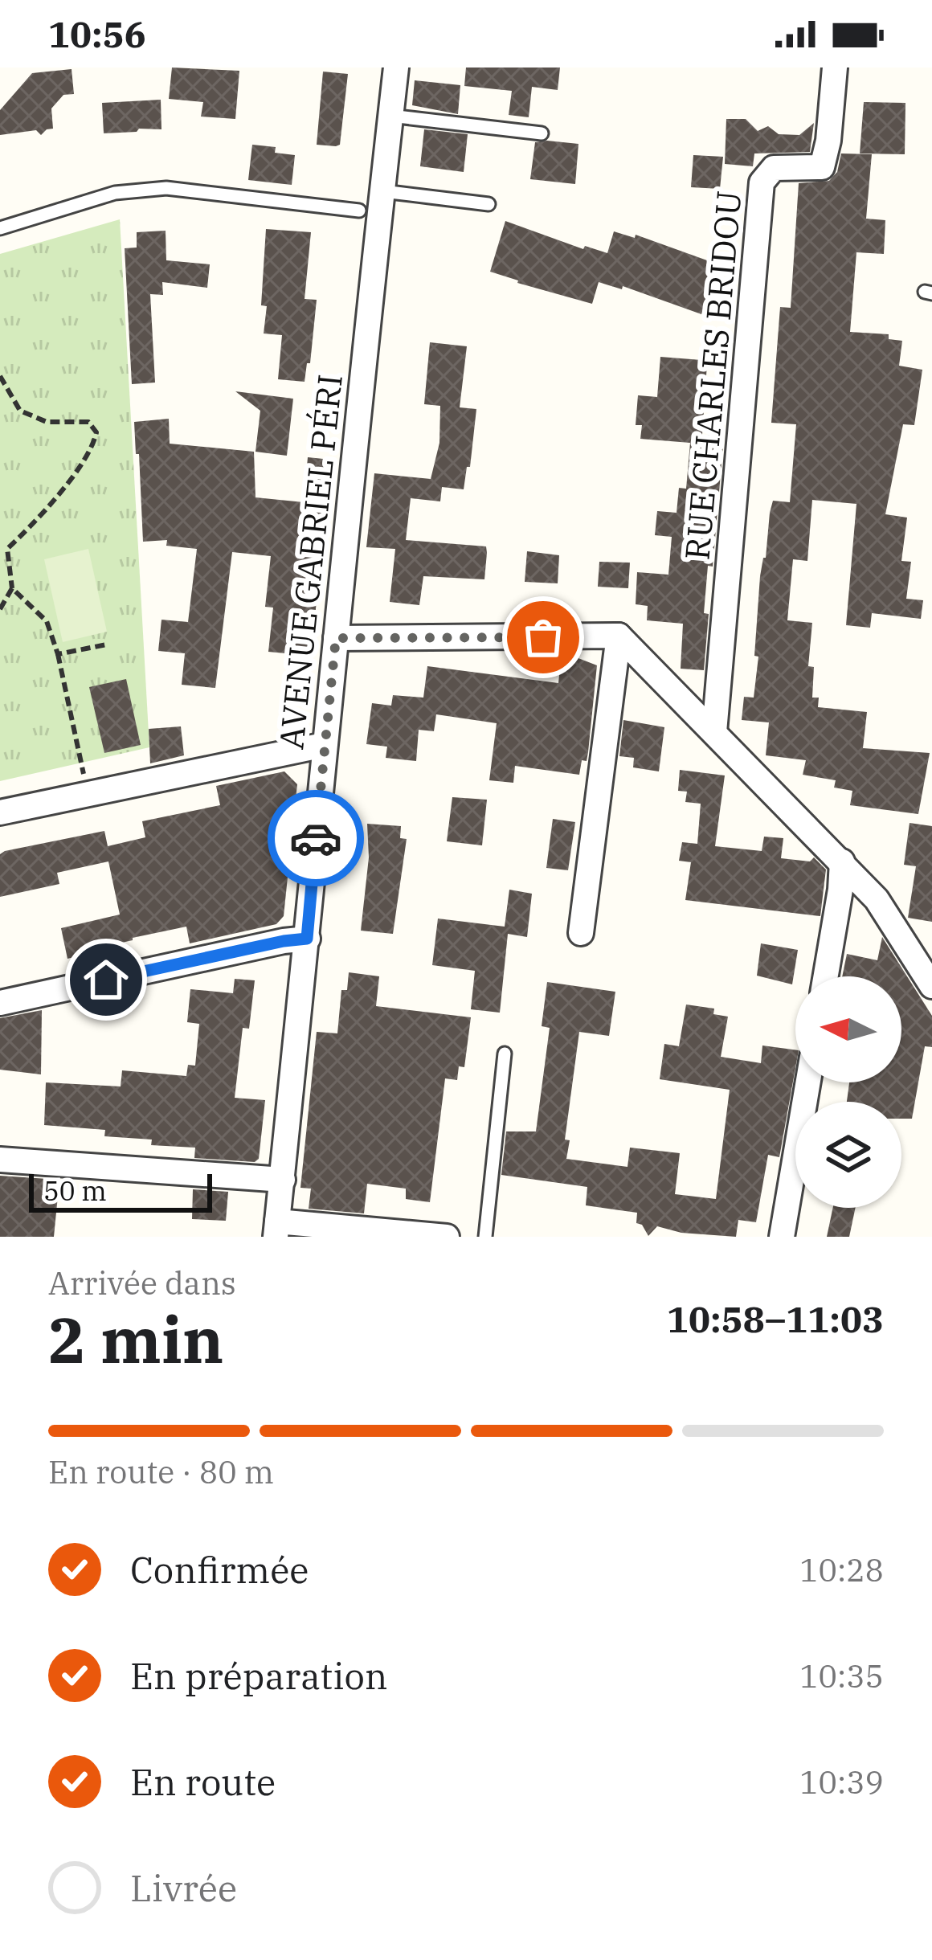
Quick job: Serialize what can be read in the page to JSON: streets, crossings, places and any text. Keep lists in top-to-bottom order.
{
  "streets": {
    "street": ["RUE CHARLES BRIDOU", "AVENUE GABRIEL PÉRI"]
  },
  "scale_bar": "50 m",
  "north": "left",
  "page": {
    "status": "10:56",
    "scale": "50 m",
    "heading": ["2 min", "Arrivée dans", "10:58–11:03"],
    "bar": "En route · 80 m",
    "list": [
      ["Confirmée", "10:28"],
      ["En préparation", "10:35"],
      ["En route", "10:39"],
      "Livrée"
    ]
  }
}
